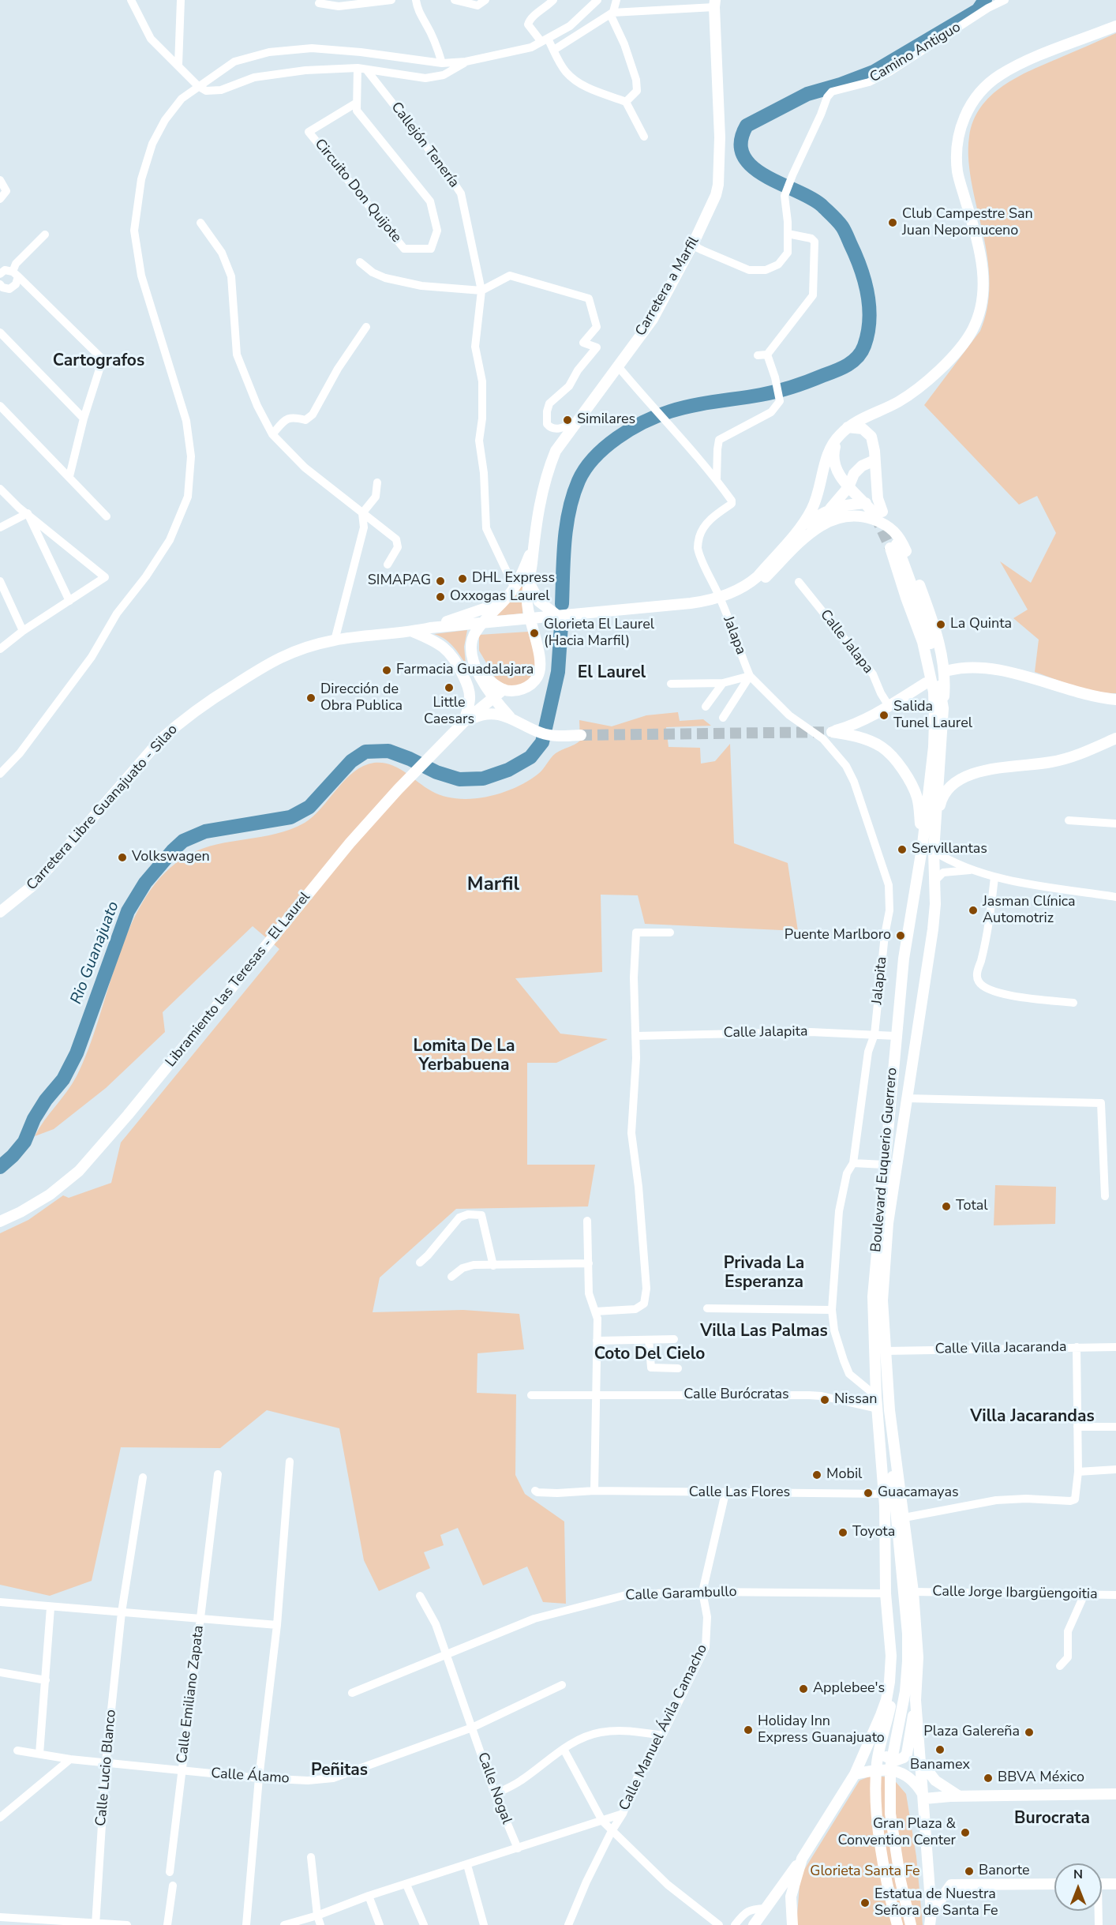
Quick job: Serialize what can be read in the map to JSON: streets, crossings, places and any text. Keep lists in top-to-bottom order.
{
  "streets": {
    "main road": [
      "Carretera a Marfil",
      "Carretera Libre Guanajuato - Silao",
      "Libramiento las Teresas - El Laurel",
      "Boulevard Euquerio Guerrero"
    ],
    "street": [
      "Camino Antiguo",
      "Callejón Tenería",
      "Circuito Don Quijote",
      "Jalapa",
      "Calle Jalapa",
      "Jalapita",
      "Calle Jalapita",
      "Calle Villa Jacaranda",
      "Calle Burócratas",
      "Calle Las Flores",
      "Calle Jorge Ibargüengoitia",
      "Calle Garambullo",
      "Calle Emiliano Zapata",
      "Calle Manuel Ávila Camacho",
      "Calle Lucio Blanco",
      "Calle Álamo",
      "Calle Nogal"
    ]
  },
  "crossings": [
    ["Camino Antiguo", "Carretera a Marfil"],
    ["Callejón Tenería", "Carretera a Marfil"],
    ["Carretera a Marfil", "Carretera Libre Guanajuato - Silao"],
    ["Carretera a Marfil", "Libramiento las Teresas - El Laurel"],
    ["Jalapa", "Jalapita"],
    ["Carretera Libre Guanajuato - Silao", "Libramiento las Teresas - El Laurel"],
    ["Jalapita", "Calle Jalapita"],
    ["Jalapita", "Boulevard Euquerio Guerrero"],
    ["Calle Jalapita", "Boulevard Euquerio Guerrero"],
    ["Boulevard Euquerio Guerrero", "Calle Burócratas"],
    ["Boulevard Euquerio Guerrero", "Calle Las Flores"],
    ["Boulevard Euquerio Guerrero", "Calle Garambullo"],
    ["Calle Las Flores", "Calle Manuel Ávila Camacho"],
    ["Calle Garambullo", "Calle Manuel Ávila Camacho"],
    ["Calle Garambullo", "Calle Nogal"],
    ["Calle Emiliano Zapata", "Calle Álamo"],
    ["Calle Lucio Blanco", "Calle Álamo"],
    ["Calle Álamo", "Calle Nogal"]
  ],
  "districts": [
    "Cartografos",
    "El Laurel",
    "Marfil",
    "Lomita De La Yerbabuena",
    "Privada La Esperanza",
    "Villa Las Palmas",
    "Coto Del Cielo",
    "Villa Jacarandas",
    "Peñitas",
    "Burocrata"
  ],
  "water": ["Rio Guanajuato"],
  "parks": ["Glorieta Santa Fe"],
  "places": [
    "Club Campestre San Juan Nepomuceno",
    "Similares",
    "DHL Express",
    "SIMAPAG",
    "Oxxogas Laurel",
    "La Quinta",
    "Glorieta El Laurel (Hacia Marfil)",
    "Farmacia Guadalajara",
    "Little Caesars",
    "Dirección de Obra Publica",
    "Salida Tunel Laurel",
    "Servillantas",
    "Volkswagen",
    "Jasman Clínica Automotriz",
    "Puente Marlboro",
    "Total",
    "Nissan",
    "Mobil",
    "Guacamayas",
    "Toyota",
    "Applebee's",
    "Holiday Inn Express Guanajuato",
    "Plaza Galereña",
    "Banamex",
    "BBVA México",
    "Gran Plaza & Convention Center",
    "Banorte",
    "Estatua de Nuestra Señora de Santa Fe"
  ],
  "north": "top"
}
